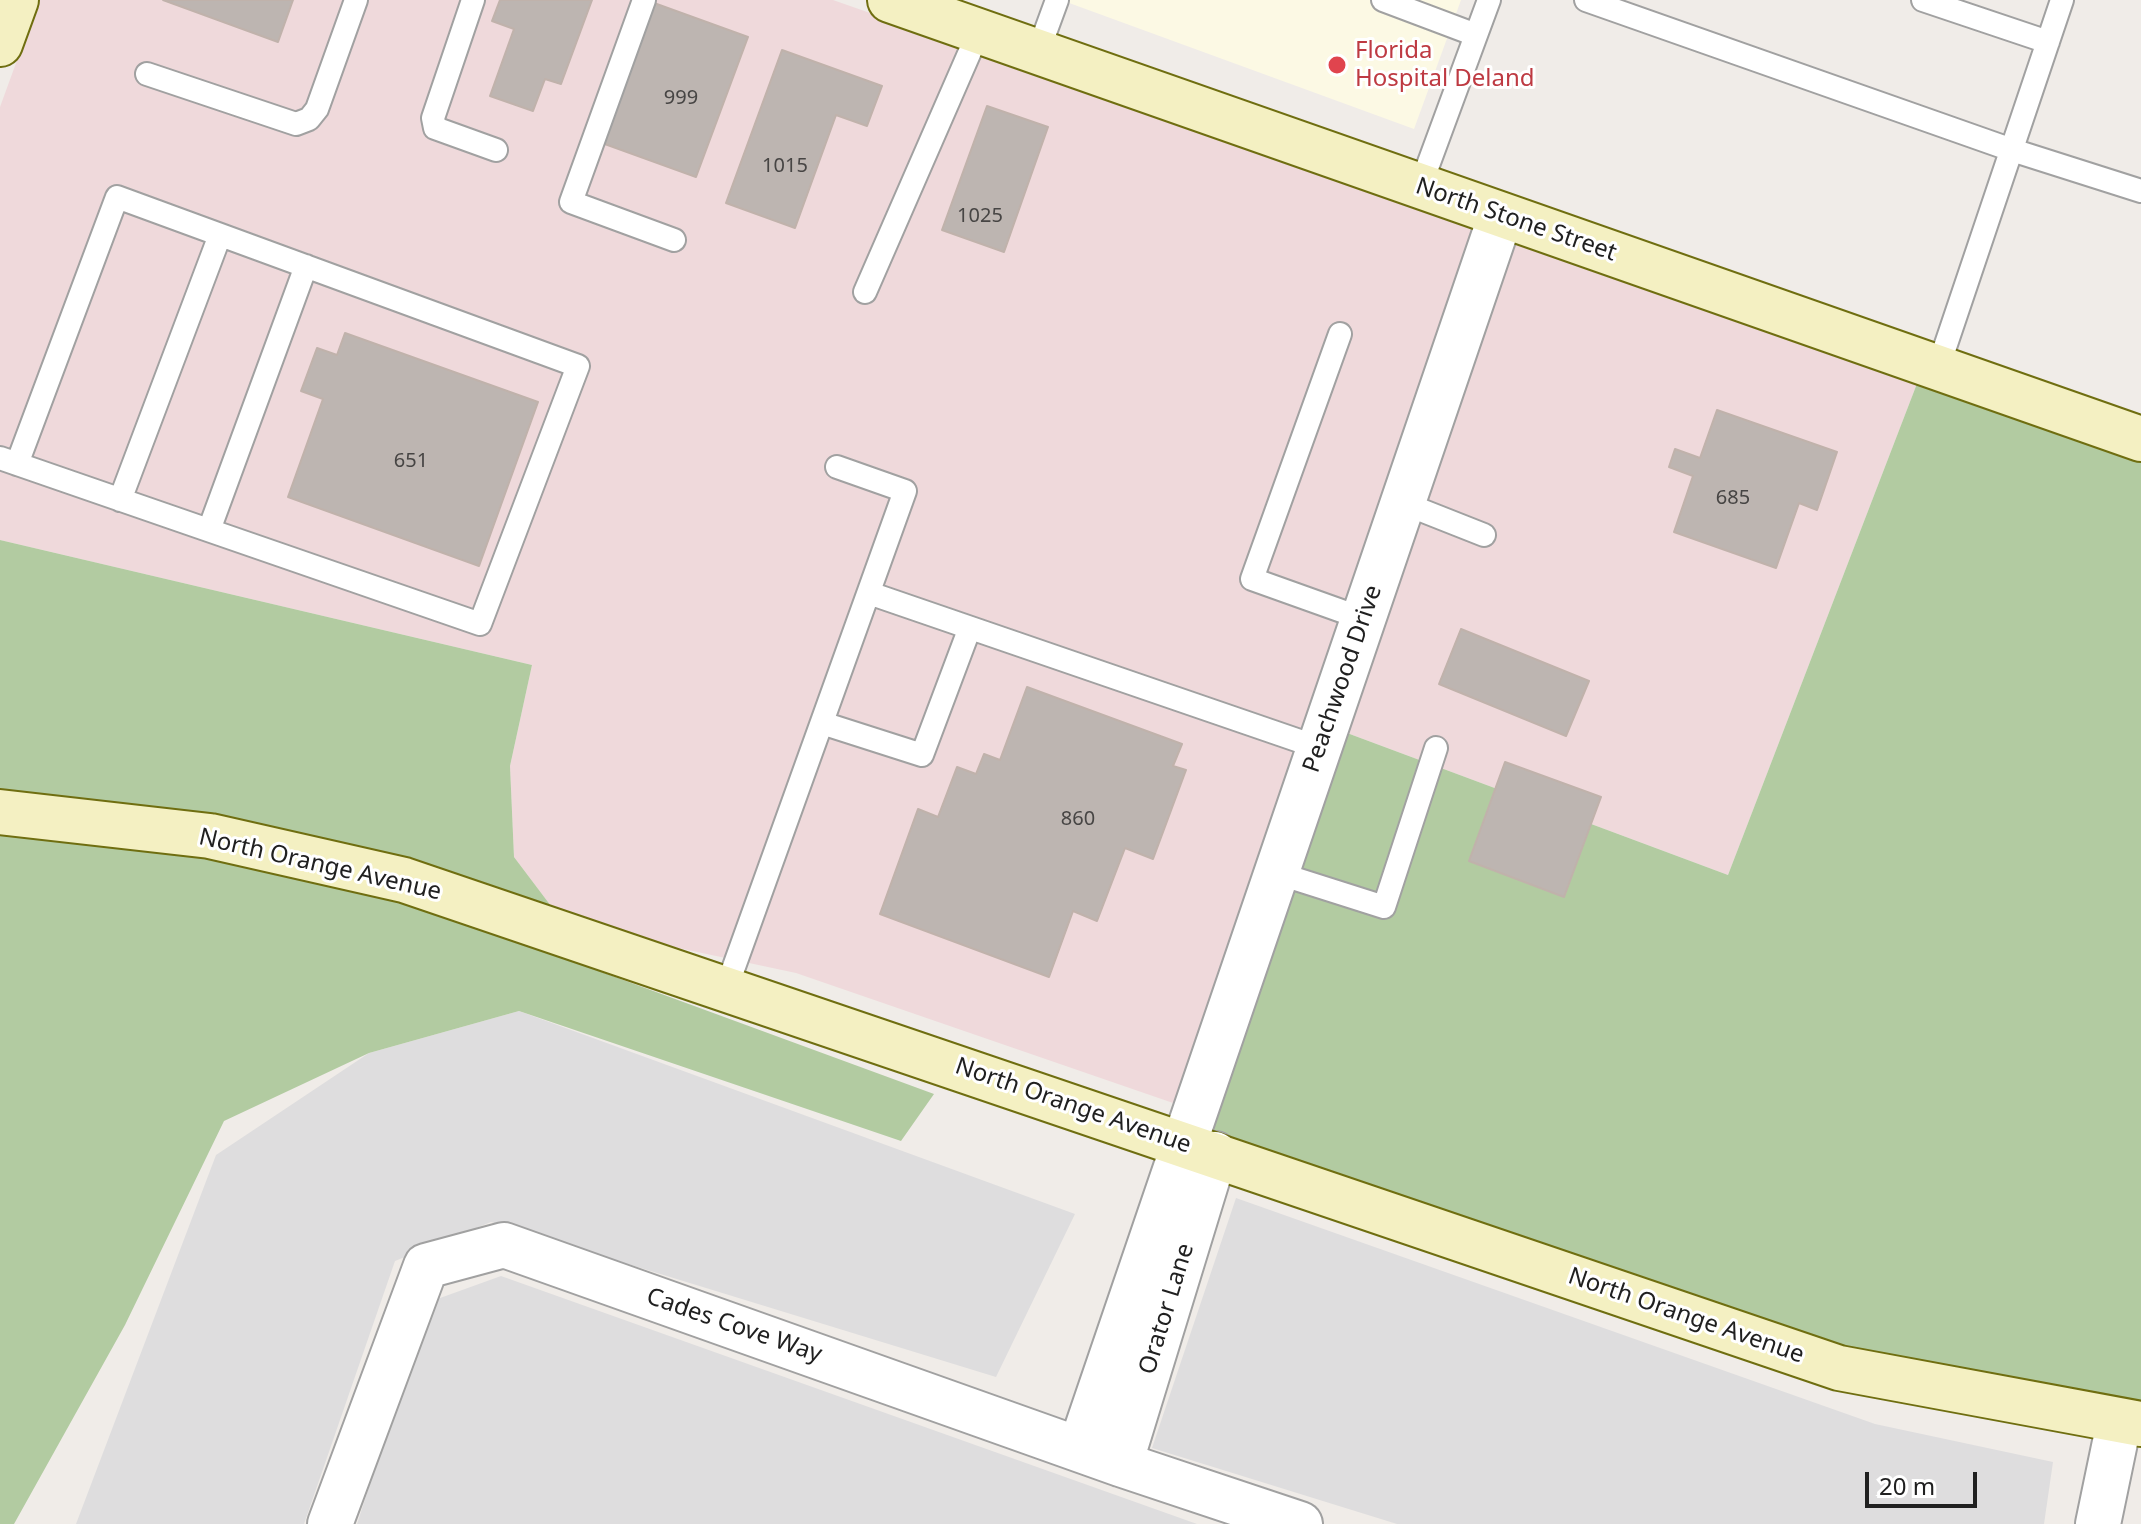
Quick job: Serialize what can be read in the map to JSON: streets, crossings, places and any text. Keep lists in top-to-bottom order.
{
  "streets": {
    "street": [
      "North Stone Street",
      "Peachwood Drive",
      "North Orange Avenue",
      "Orator Lane",
      "Cades Cove Way"
    ]
  },
  "crossings": [
    ["North Stone Street", "Peachwood Drive"],
    ["Peachwood Drive", "North Orange Avenue"],
    ["Peachwood Drive", "Orator Lane"],
    ["North Orange Avenue", "Orator Lane"],
    ["Orator Lane", "Cades Cove Way"]
  ],
  "places": ["Florida Hospital Deland"],
  "house_numbers": [
    "999",
    "1015",
    "1025",
    "651",
    "685",
    "860"
  ],
  "scale_bar": "20 m"
}
